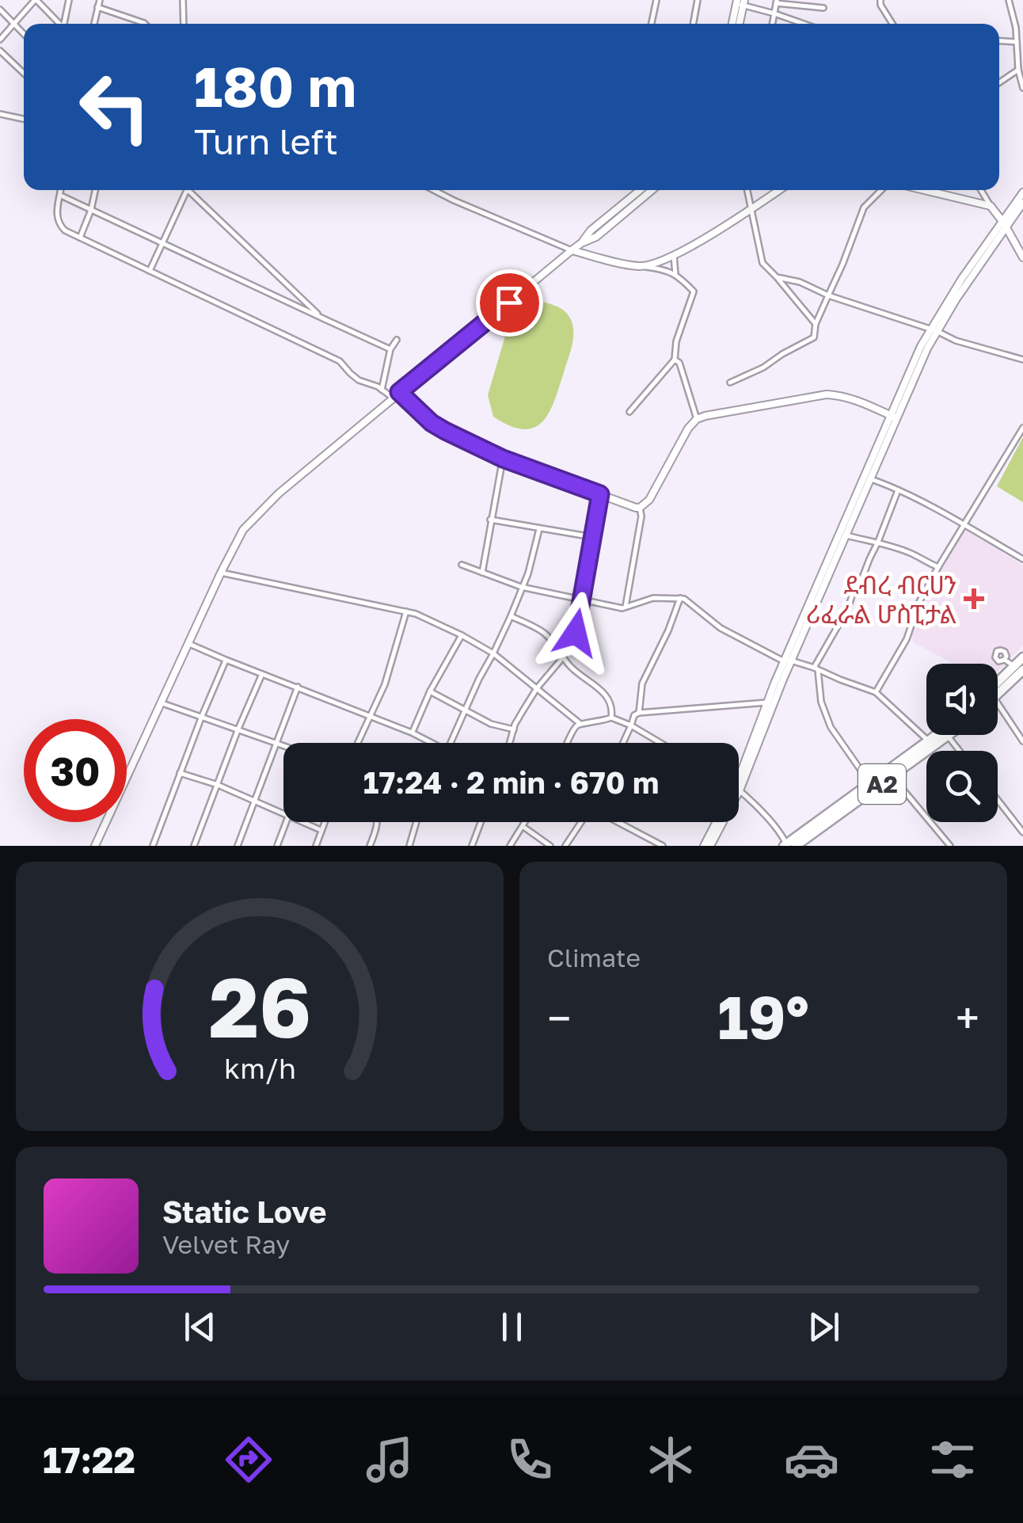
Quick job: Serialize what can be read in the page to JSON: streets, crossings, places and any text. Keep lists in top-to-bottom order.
{
  "streets": {
    "highway": ["A2"]
  },
  "places": {
    "health": ["ደብረ ብርሀን ሪፈራል ሆስፒታል"]
  },
  "page": {
    "turn": ["180 m", "Turn left"],
    "limit": "30",
    "trip": "17:24 · 2 min · 670 m",
    "tile": "Climate",
    "heat": ["−", "19°", "+"],
    "song": ["Static Love", "Velvet Ray"],
    "tabs": "17:22",
    "gauge": ["26", "km/h"]
  }
}
